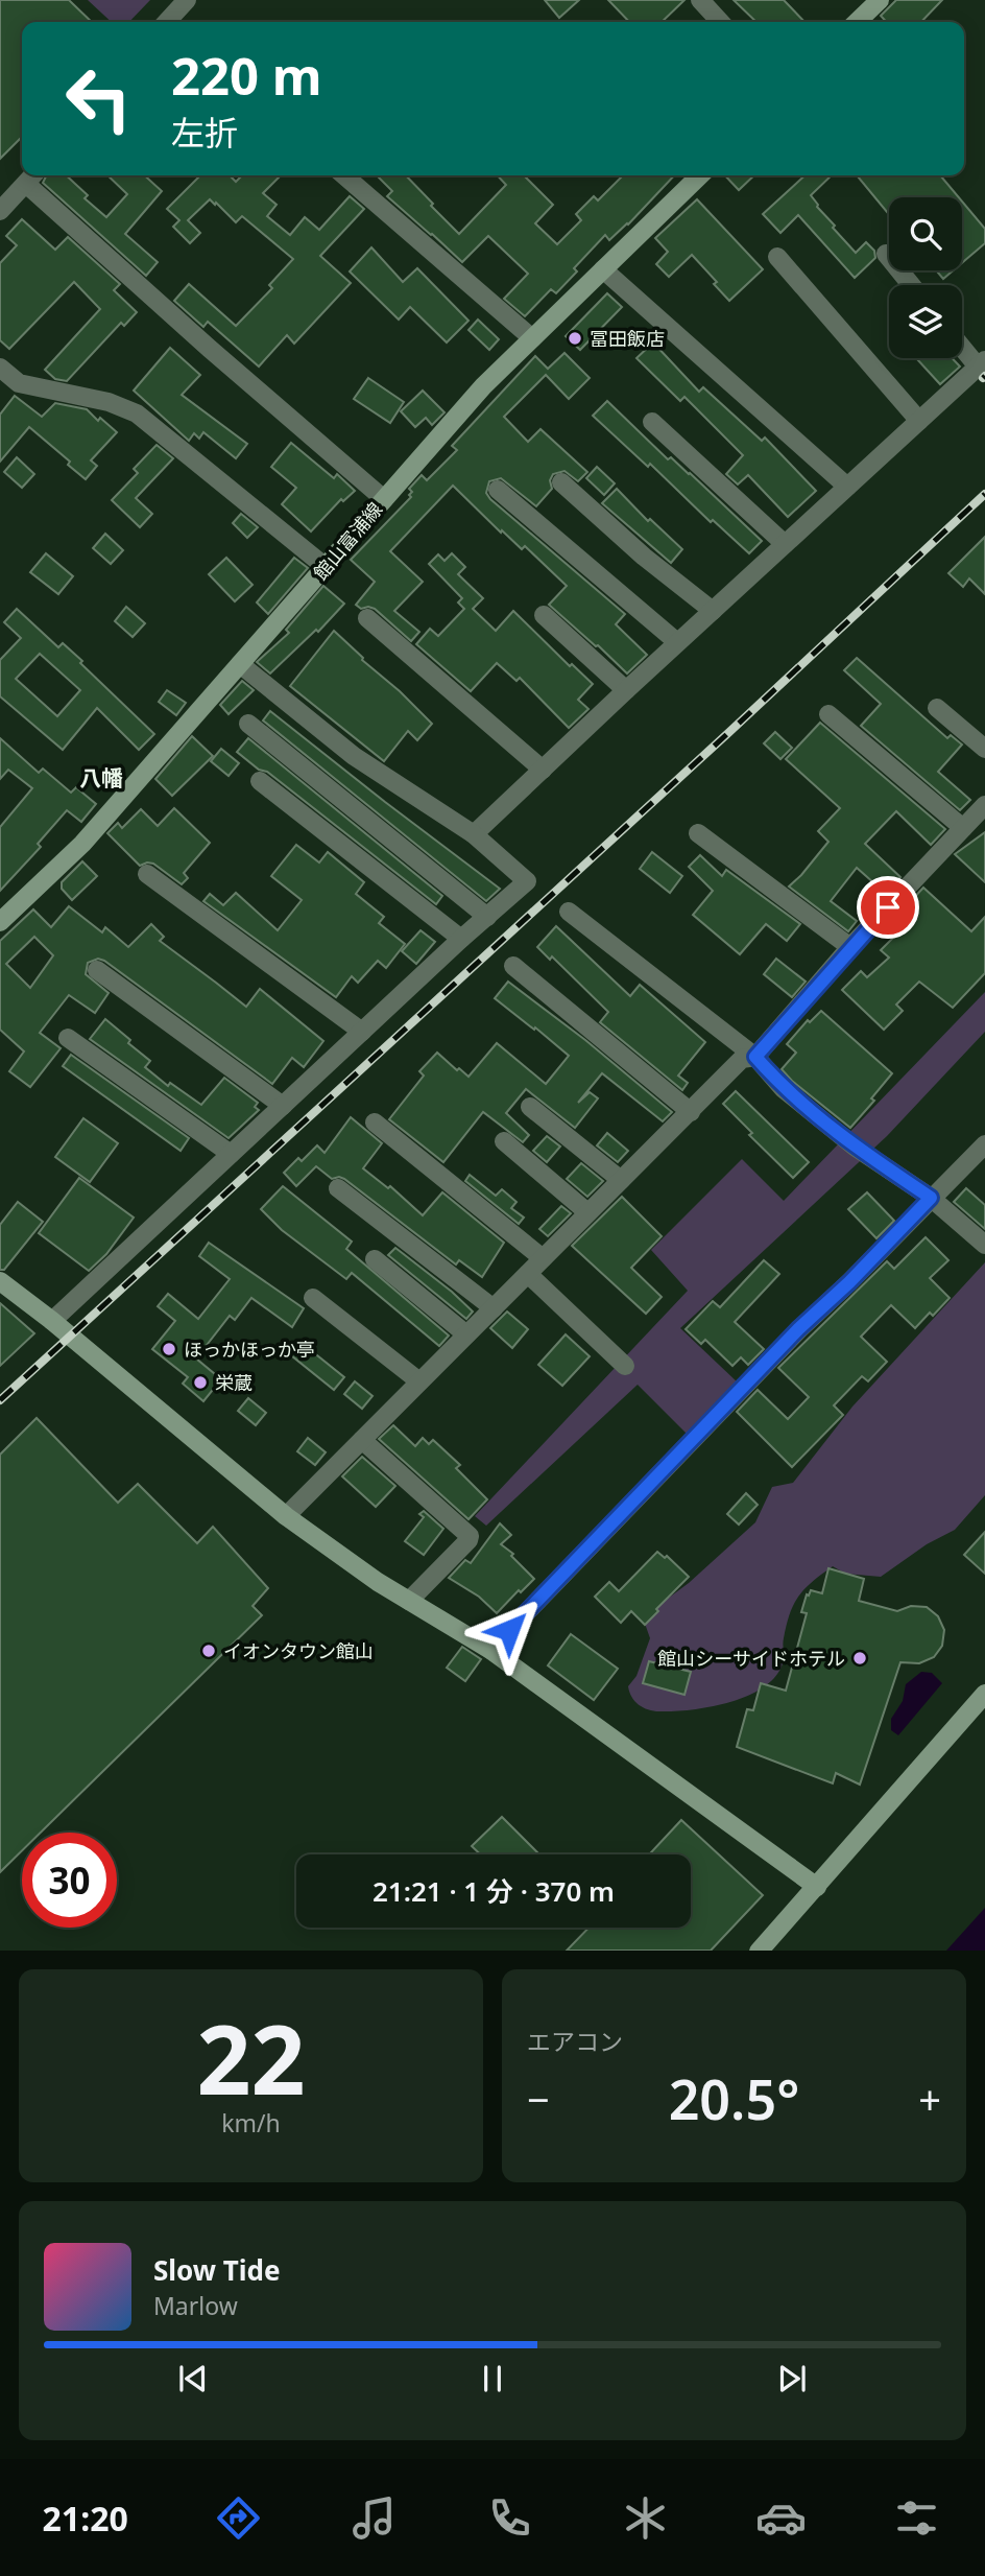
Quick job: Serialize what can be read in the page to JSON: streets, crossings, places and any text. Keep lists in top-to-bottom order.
{
  "streets": {
    "street": ["館山富浦線"]
  },
  "districts": ["八幡"],
  "places": [
    "冨田飯店",
    "ほっかほっか亭",
    "栄蔵",
    "イオンタウン館山",
    "館山シーサイドホテル"
  ],
  "page": {
    "turn": ["220 m", "左折"],
    "limit": "30",
    "trip": "21:21 · 1 分 · 370 m",
    "tile": [
      ["22", "km/h"],
      "エアコン"
    ],
    "heat": ["−", "20.5°", "+"],
    "song": ["Slow Tide", "Marlow"],
    "tabs": "21:20"
  }
}
